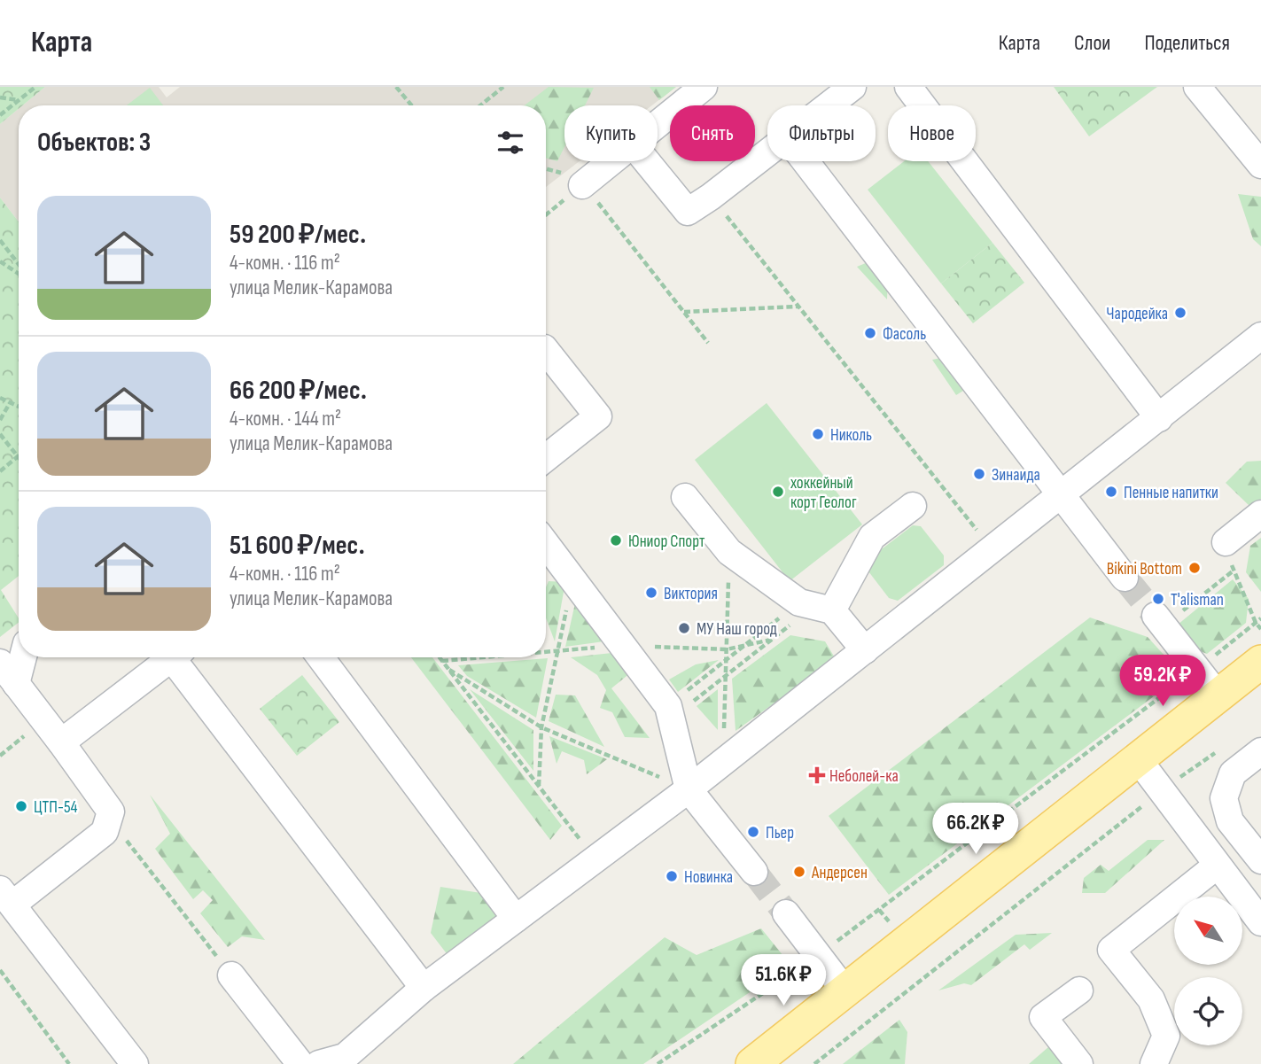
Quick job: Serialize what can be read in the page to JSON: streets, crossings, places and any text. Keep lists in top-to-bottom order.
{
  "places": {
    "other": [
      "Чародейка",
      "Фасоль",
      "Николь",
      "Зинаида",
      "хоккейный корт Геолог",
      "Пенные напитки",
      "Юниор Спорт",
      "Bikini Bottom",
      "Виктория",
      "T'alisman",
      "МУ Наш город",
      "ЦТП-54",
      "Пьер",
      "Андерсен",
      "Новинка"
    ],
    "health": ["Неболей-ка"]
  },
  "north": "top left",
  "page": {
    "header": "Карта",
    "nav": ["Карта", "Слои", "Поделиться"],
    "chip": [
      "Купить",
      "Снять",
      "Фильтры",
      "Новое"
    ],
    "heading": "Объектов: 3",
    "list": [
      {
        "name": "59 200 ₽/мес.",
        "note": "4-комн. · 116 m² · улица Мелик-Карамова"
      },
      {
        "name": "66 200 ₽/мес.",
        "note": "4-комн. · 144 m² · улица Мелик-Карамова"
      },
      {
        "name": "51 600 ₽/мес.",
        "note": "4-комн. · 116 m² · улица Мелик-Карамова"
      }
    ],
    "price": ["59.2K ₽", "66.2K ₽", "51.6K ₽"]
  }
}
